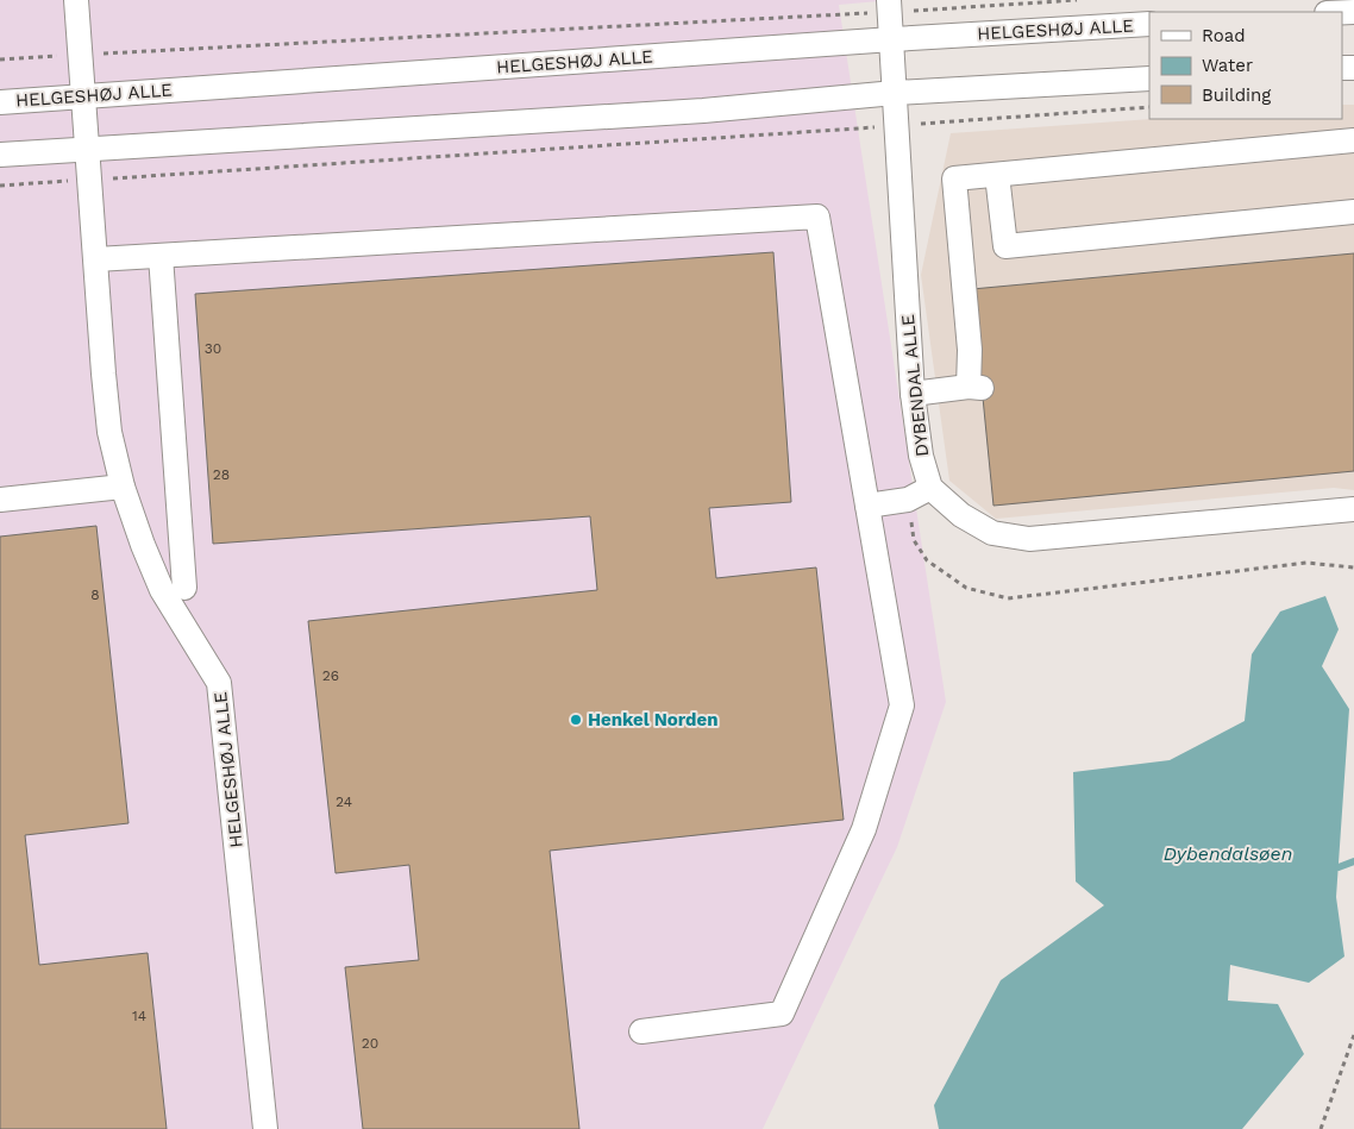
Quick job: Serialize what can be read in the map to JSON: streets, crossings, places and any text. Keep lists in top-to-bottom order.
{
  "streets": {
    "street": ["HELGESHØJ ALLE", "DYBENDAL ALLE"]
  },
  "crossings": [
    ["HELGESHØJ ALLE", "DYBENDAL ALLE"]
  ],
  "water": ["Dybendalsøen"],
  "places": ["Henkel Norden"],
  "house_numbers": [
    "30",
    "28",
    "8",
    "26",
    "24",
    "14",
    "20"
  ],
  "legend": ["Road", "Water", "Building"]
}
